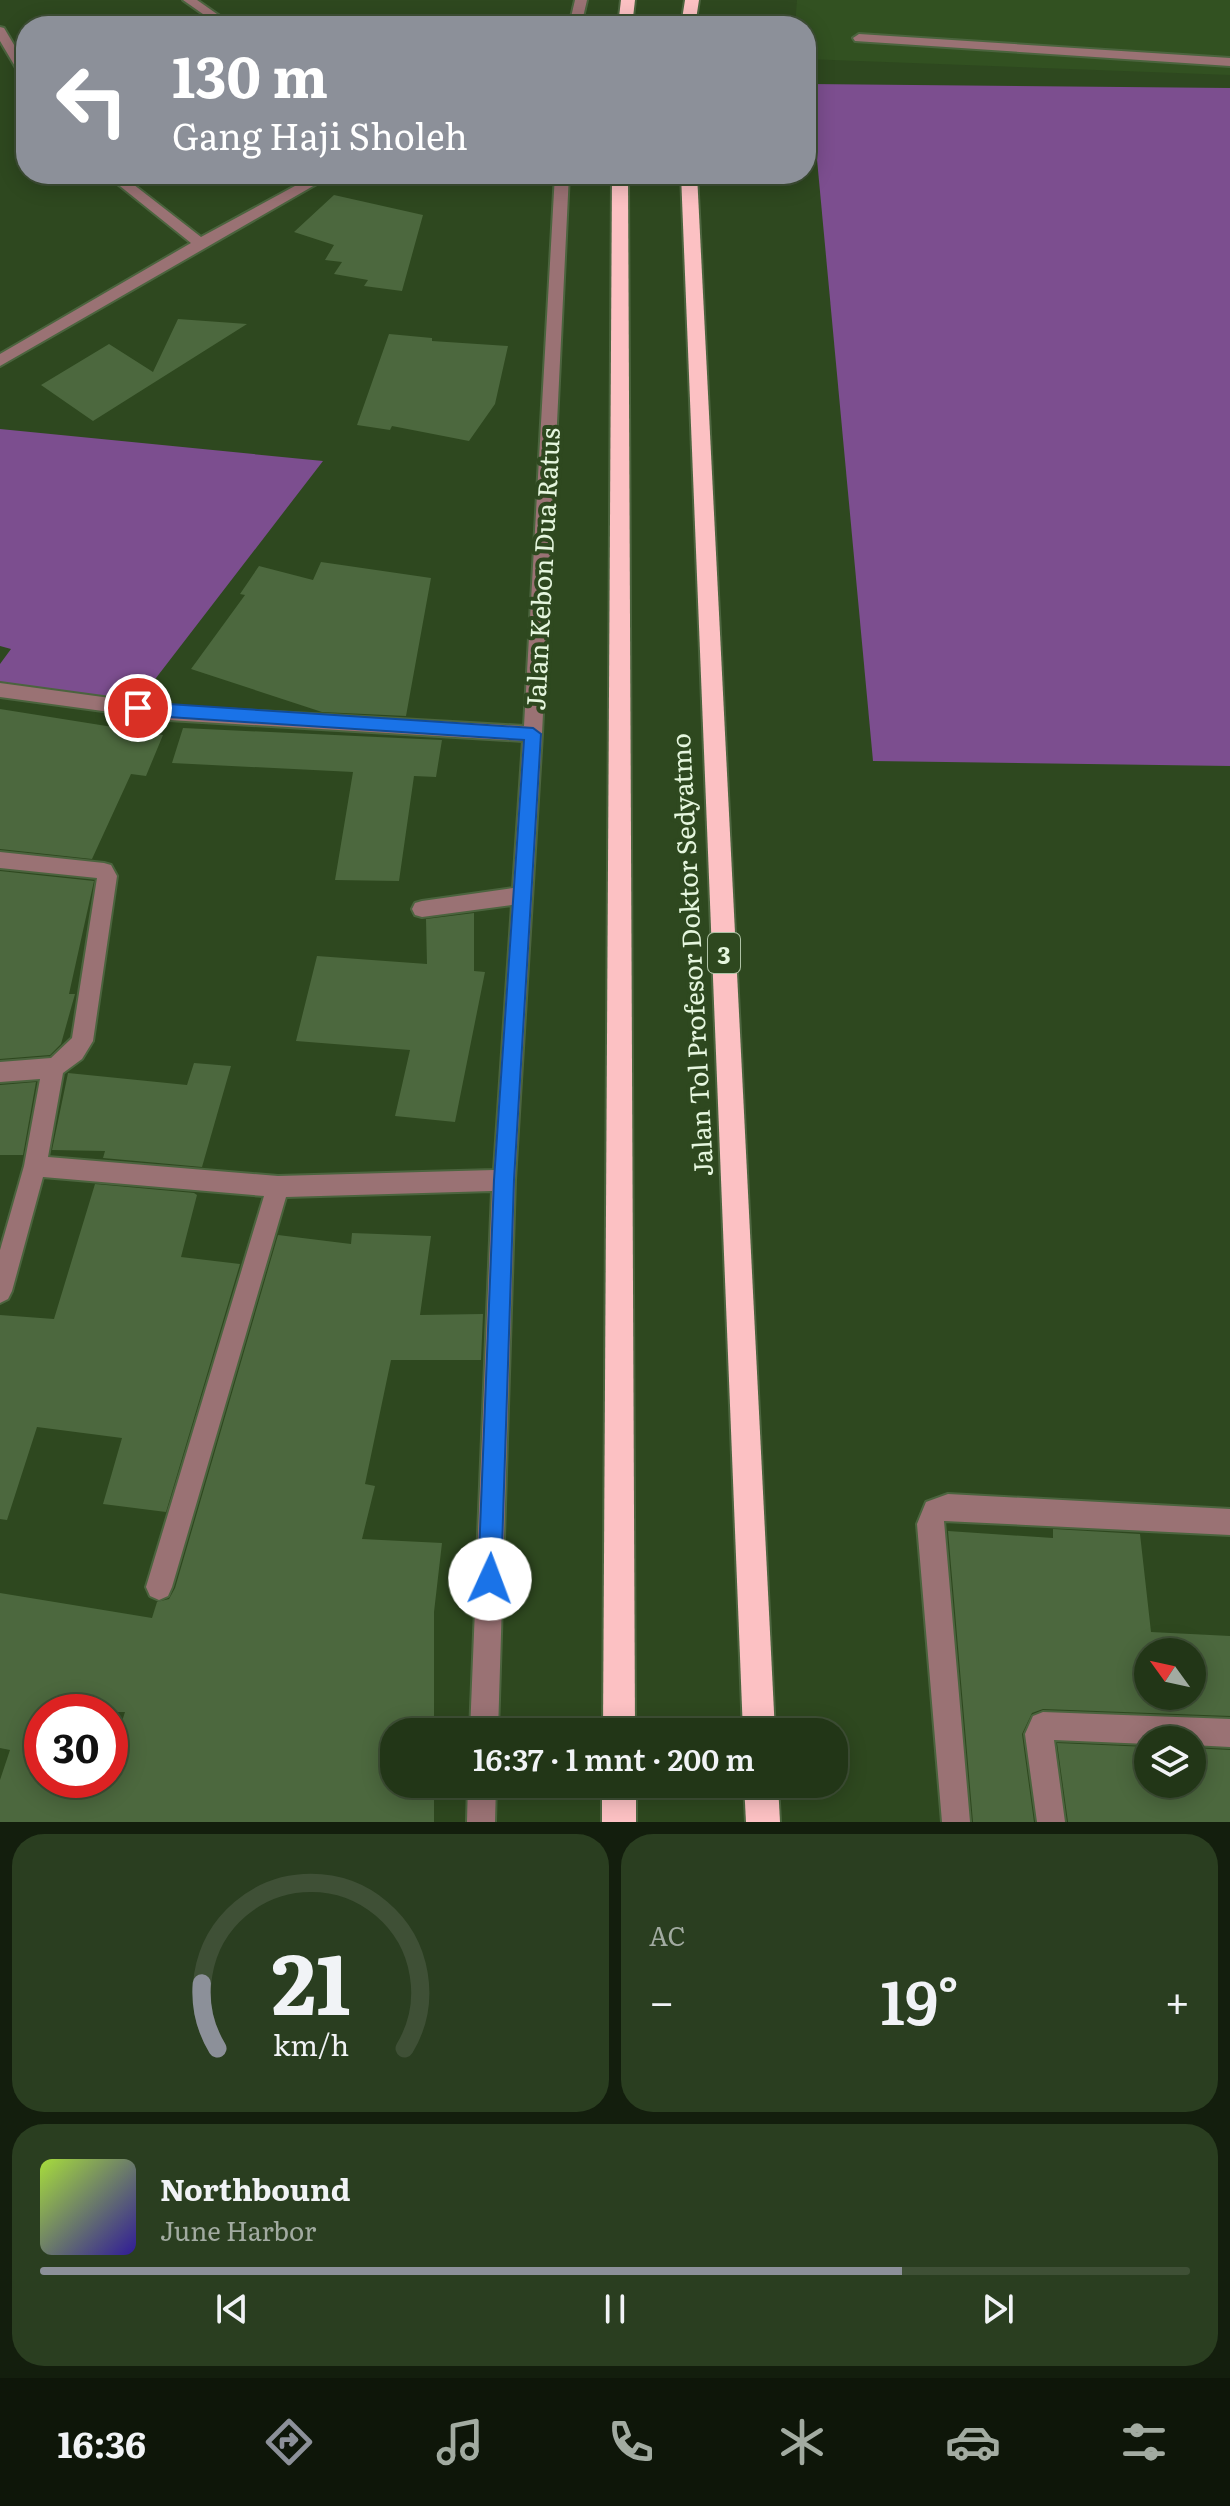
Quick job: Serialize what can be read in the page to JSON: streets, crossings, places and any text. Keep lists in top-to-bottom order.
{
  "streets": {
    "highway": ["3", "Jalan Tol Profesor Doktor Sedyatmo"],
    "street": ["Jalan Kebon Dua Ratus"]
  },
  "north": "top left",
  "page": {
    "turn": ["130 m", "Gang Haji Sholeh"],
    "limit": "30",
    "trip": "16:37 · 1 mnt · 200 m",
    "tile": "AC",
    "heat": ["−", "19°", "+"],
    "song": ["Northbound", "June Harbor"],
    "tabs": "16:36",
    "gauge": ["21", "km/h"]
  }
}
